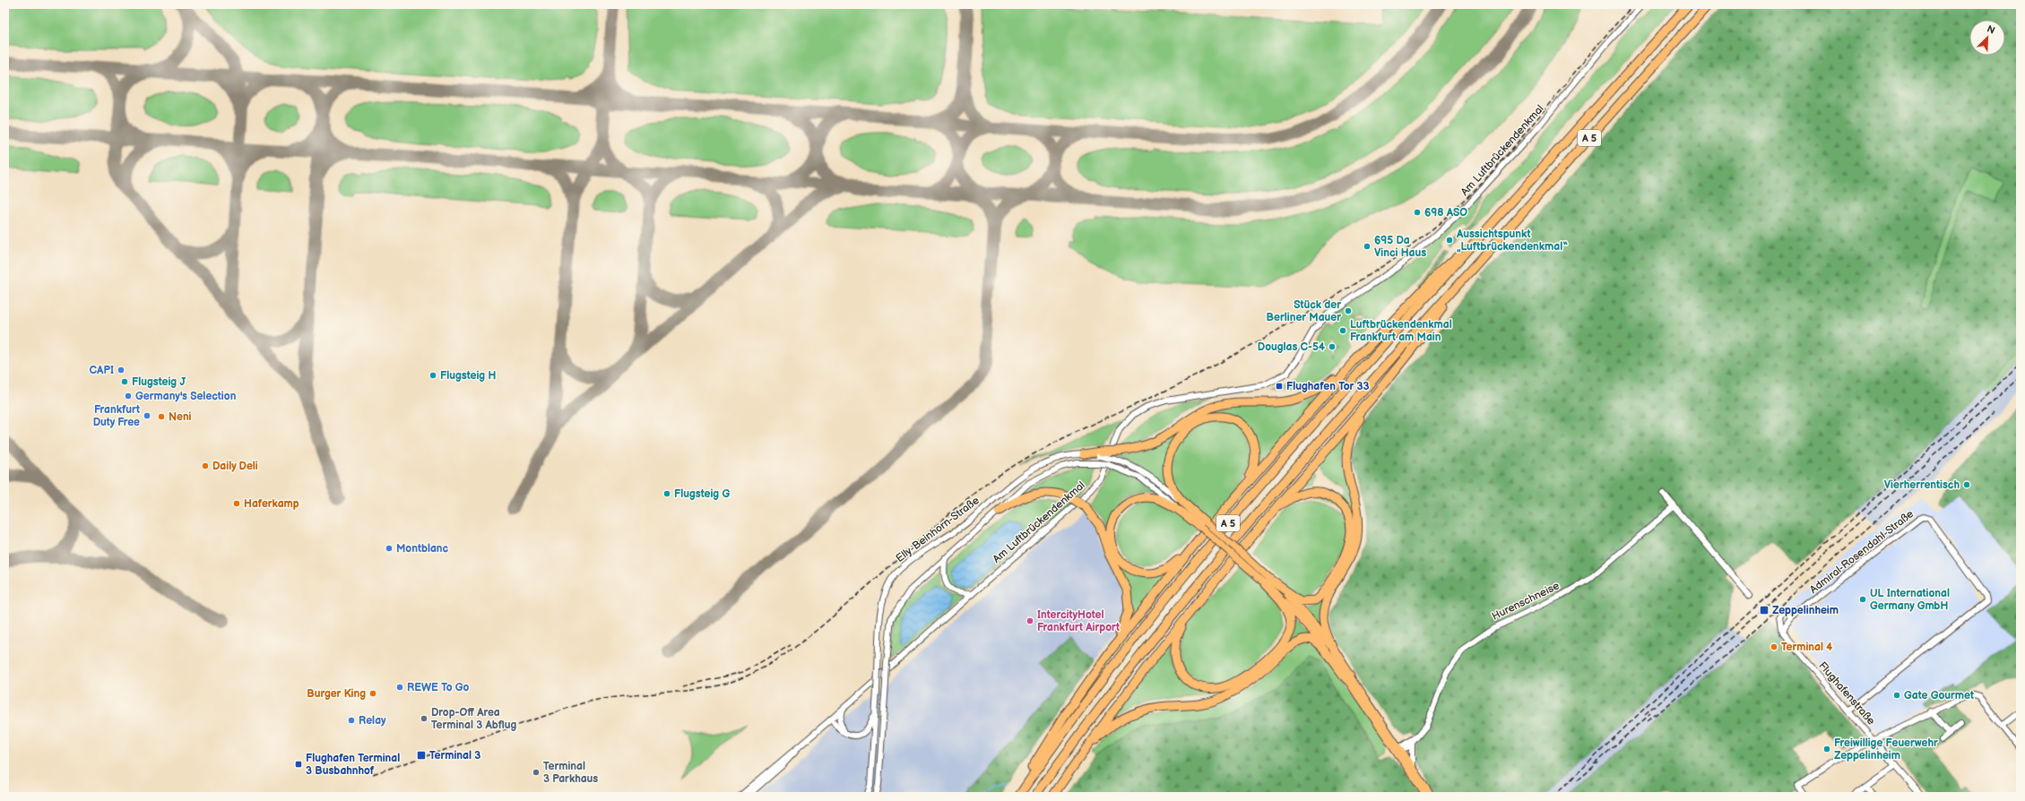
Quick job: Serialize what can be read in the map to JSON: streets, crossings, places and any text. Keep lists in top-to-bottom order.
{
  "streets": {
    "highway": ["A 5"],
    "street": [
      "Am Luftbrückendenkmal",
      "Elly-Beinhorn-Straße",
      "Admiral-Rosendahl-Straße",
      "Hurenschneise",
      "Flughafenstraße"
    ]
  },
  "crossings": [
    ["Admiral-Rosendahl-Straße", "Flughafenstraße"]
  ],
  "places": {
    "other": [
      "698 ASO",
      "Aussichtspunkt „Luftbrückendenkmal“",
      "695 Da Vinci Haus",
      "Stück der Berliner Mauer",
      "Luftbrückendenkmal Frankfurt am Main",
      "Douglas C-54",
      "CAPI",
      "Flugsteig H",
      "Flugsteig J",
      "Germany's Selection",
      "Frankfurt Duty Free",
      "Neni",
      "Daily Deli",
      "Vierherrentisch",
      "Flugsteig G",
      "Haferkamp",
      "Montblanc",
      "UL International Germany GmbH",
      "IntercityHotel Frankfurt Airport",
      "Terminal 4",
      "REWE To Go",
      "Burger King",
      "Gate Gourmet",
      "Drop-Off Area Terminal 3 Abflug",
      "Relay",
      "Freiwillige Feuerwehr Zeppelinheim",
      "Terminal 3 Parkhaus"
    ],
    "transit": [
      "Flughafen Tor 33",
      "Zeppelinheim",
      "Terminal 3",
      "Flughafen Terminal 3 Busbahnhof"
    ]
  },
  "north": "top right"
}
